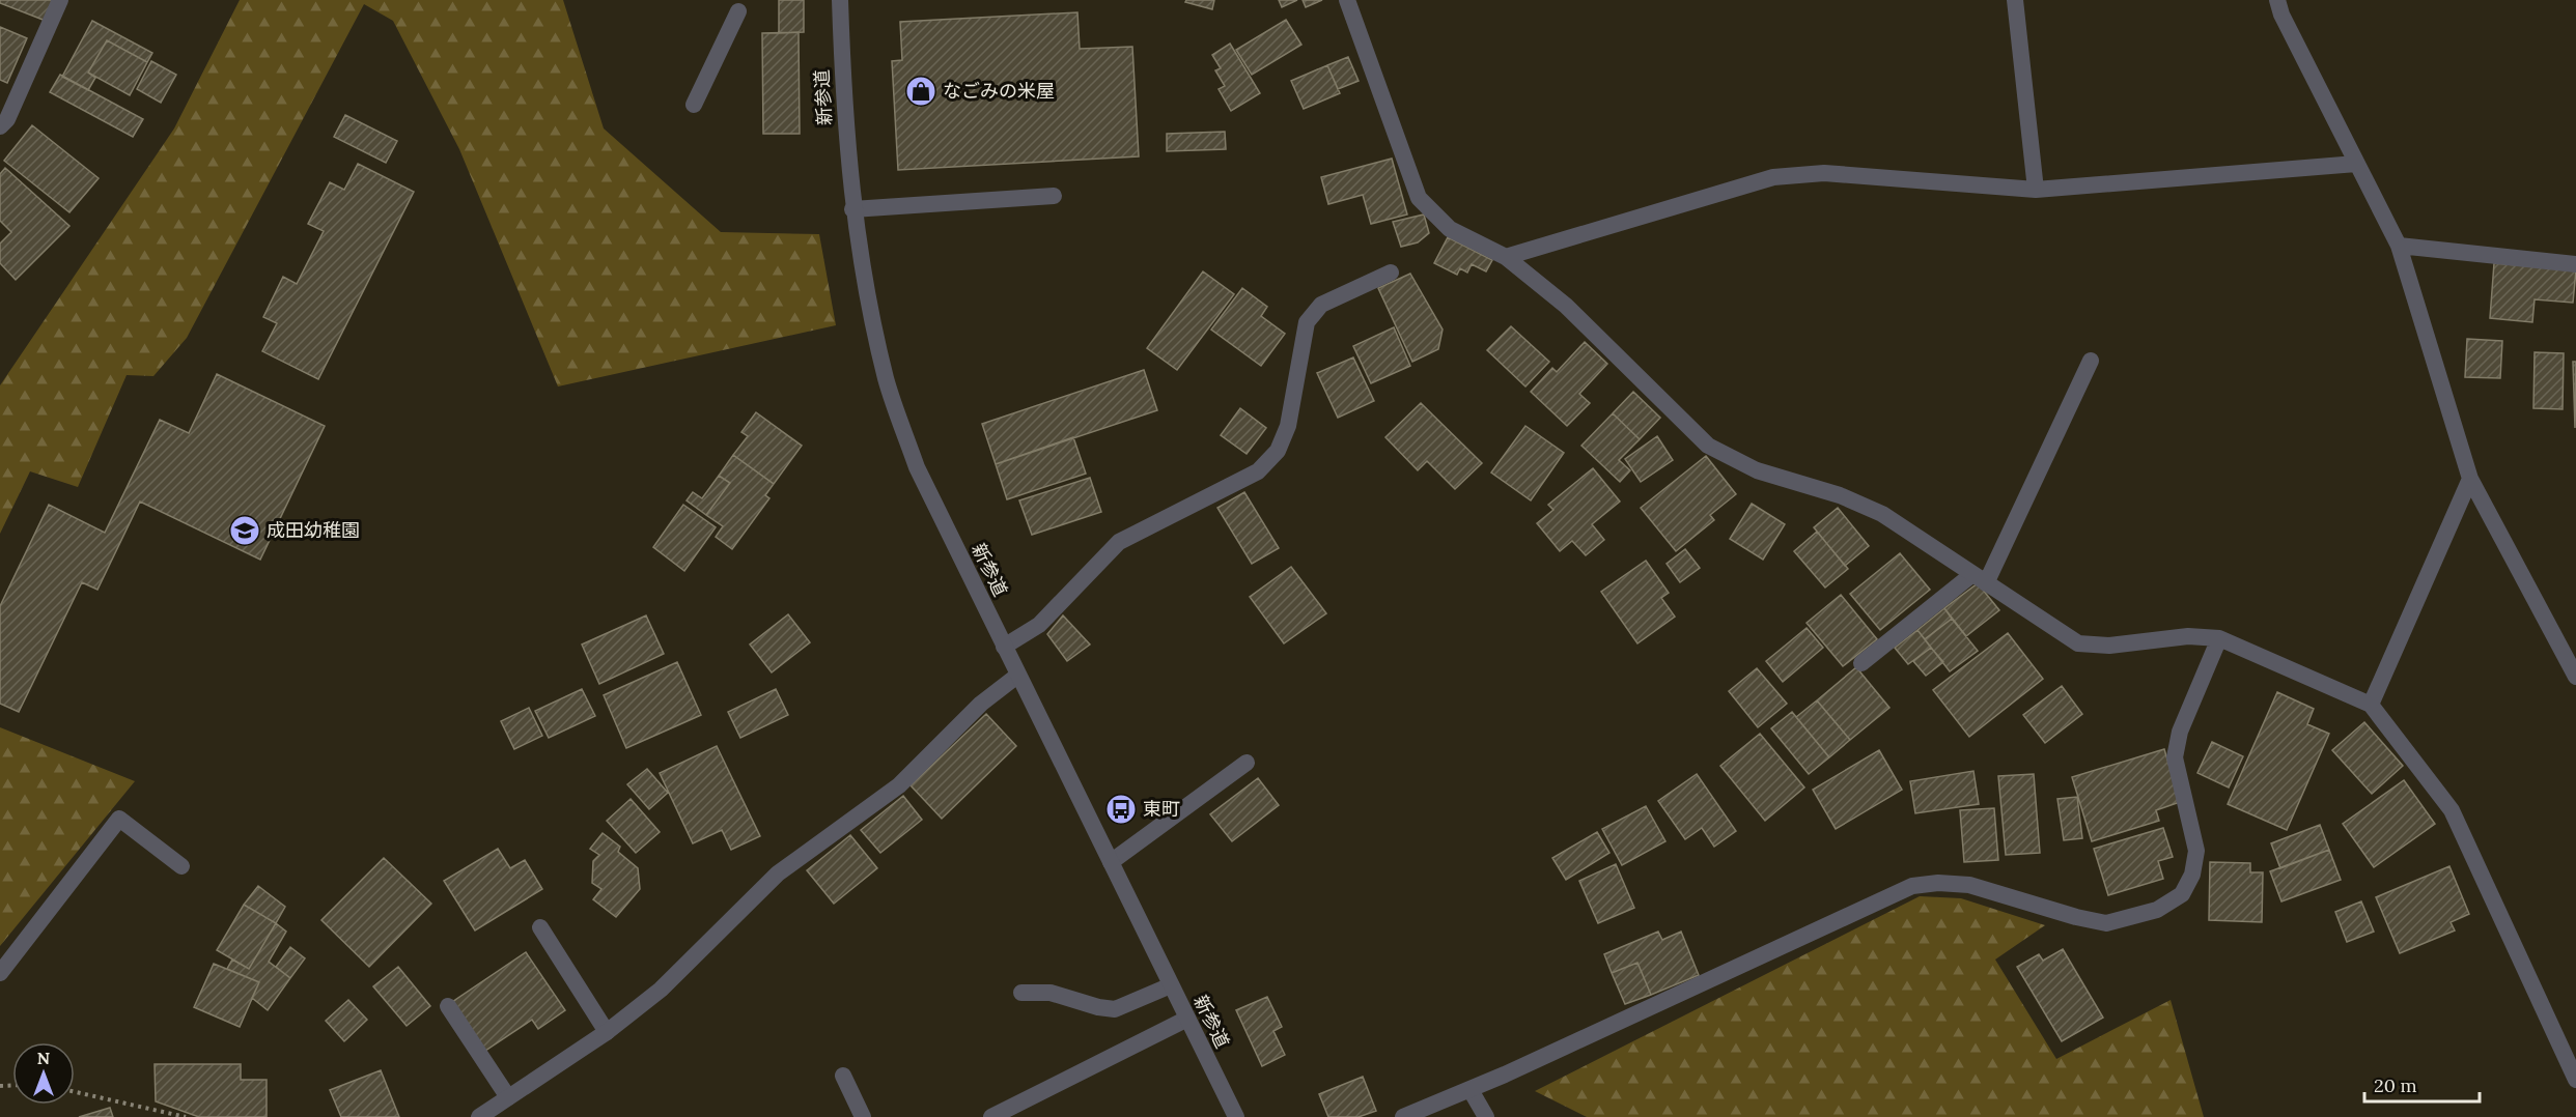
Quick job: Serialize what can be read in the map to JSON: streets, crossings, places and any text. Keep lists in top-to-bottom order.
{
  "streets": {
    "street": ["新参道"]
  },
  "places": {
    "shop": ["なごみの米屋"],
    "school or university": ["成田幼稚園"],
    "bus stop": ["東町"]
  },
  "scale_bar": "20 m",
  "north": "top"
}
